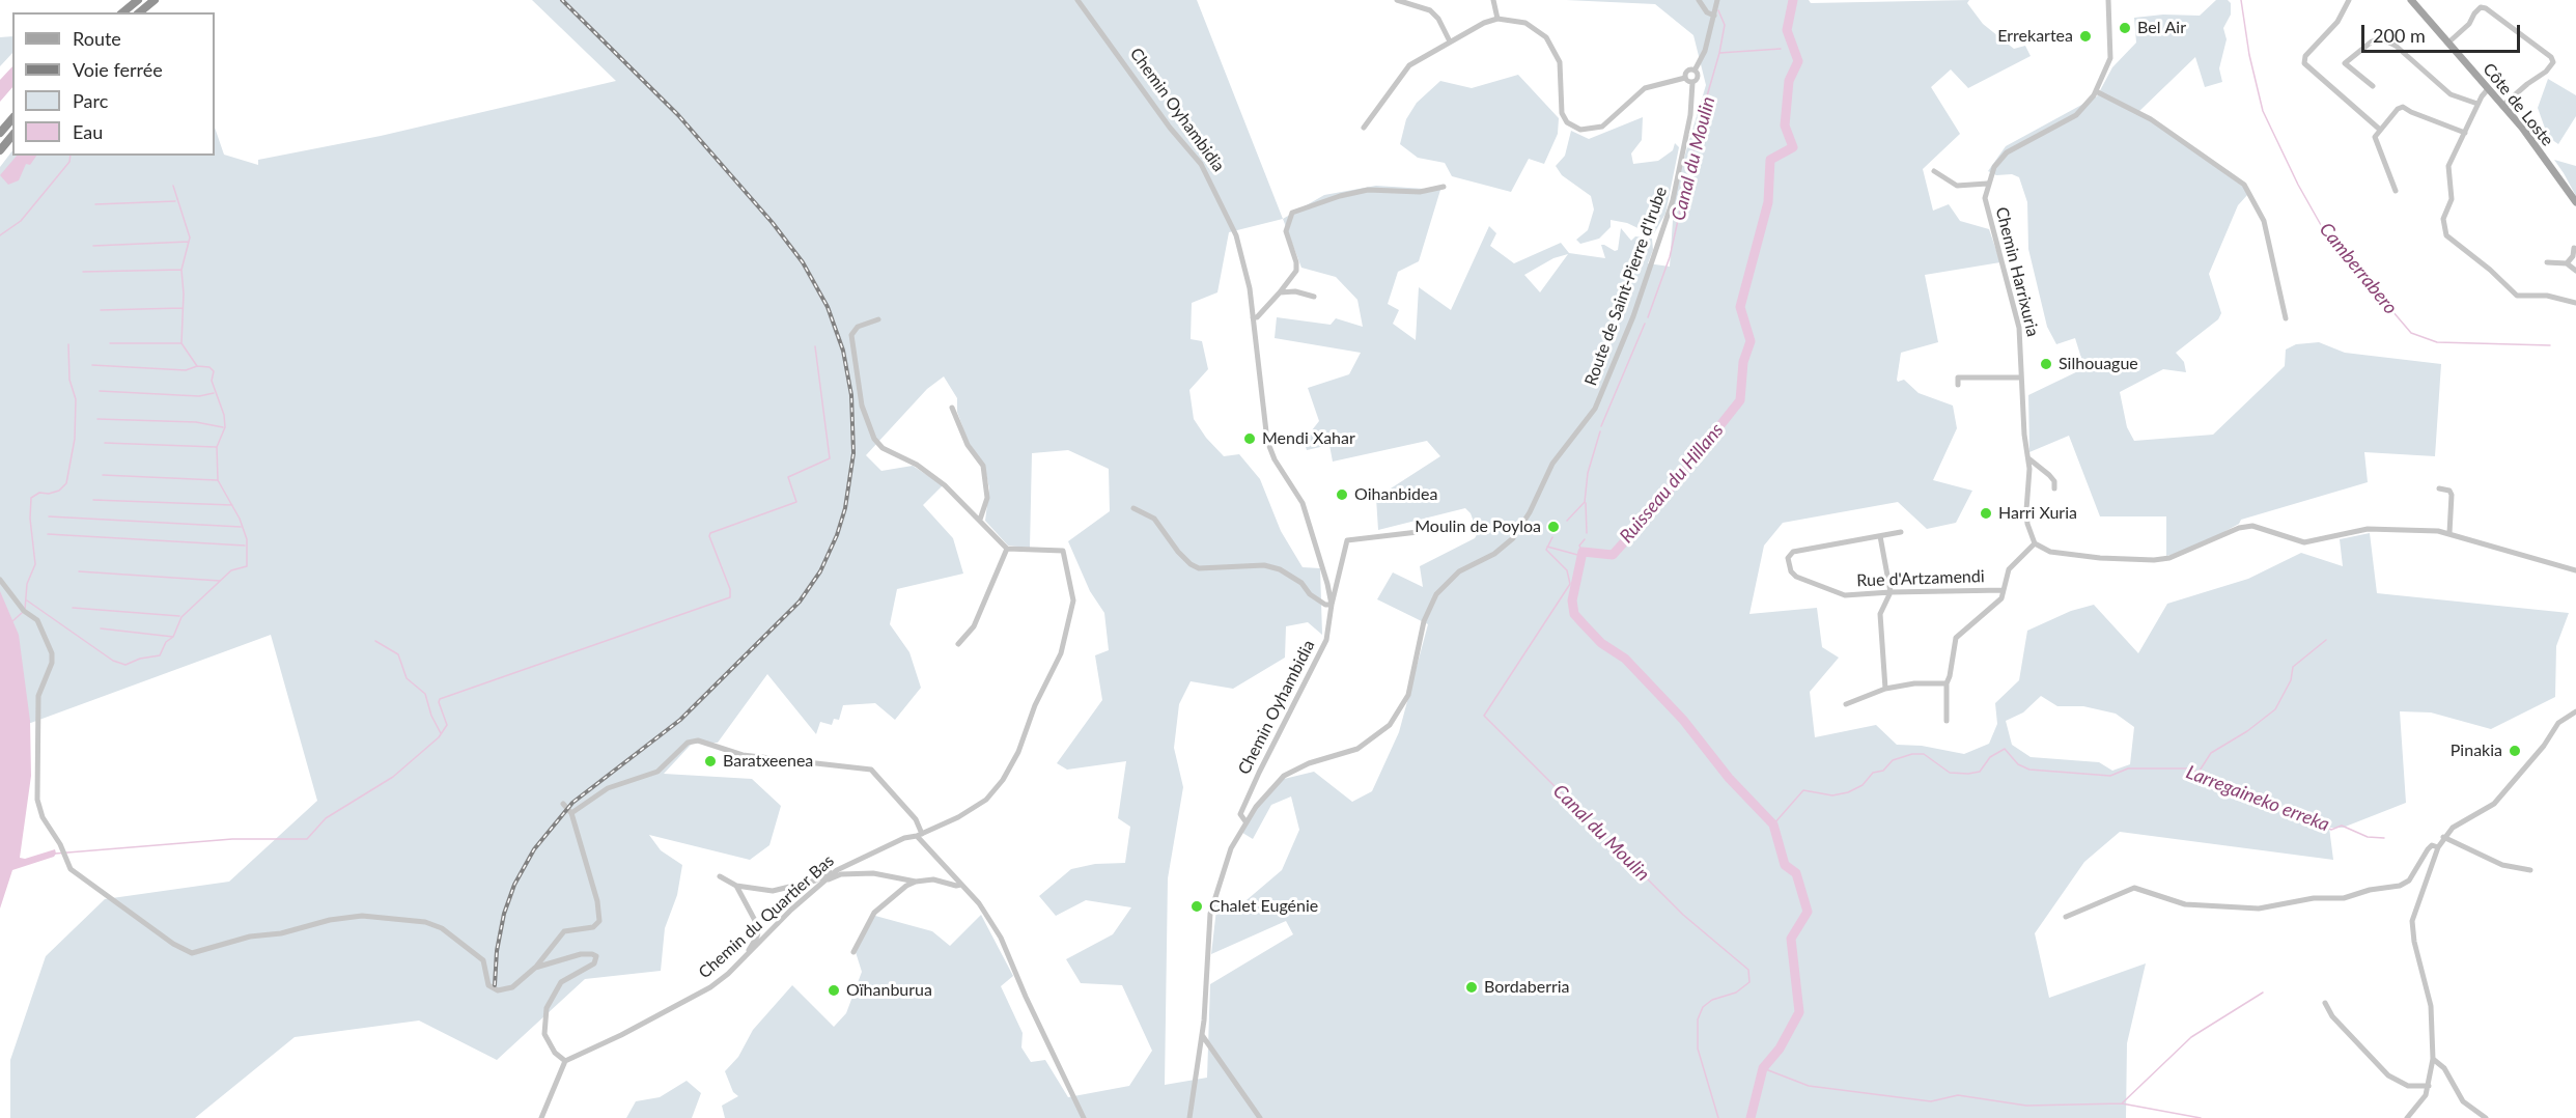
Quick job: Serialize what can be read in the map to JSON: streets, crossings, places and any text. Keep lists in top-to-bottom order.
{
  "streets": {
    "main road": ["Côte de Loste"],
    "street": [
      "Chemin Oyhambidia",
      "Chemin Harrixuria",
      "Route de Saint-Pierre d'Irube",
      "Rue d'Artzamendi",
      "Chemin du Quartier Bas"
    ]
  },
  "crossings": [
    ["Chemin Oyhambidia", "Route de Saint-Pierre d'Irube"]
  ],
  "water": [
    "Canal du Moulin",
    "Camberrabero",
    "Ruisseau du Hillans",
    "Larregaineko erreka"
  ],
  "places": [
    "Bel Air",
    "Errekartea",
    "Silhouague",
    "Mendi Xahar",
    "Oihanbidea",
    "Harri Xuria",
    "Moulin de Poyloa",
    "Pinakia",
    "Baratxeenea",
    "Chalet Eugénie",
    "Bordaberria",
    "Oïhanburua"
  ],
  "legend": [
    "Route",
    "Voie ferrée",
    "Parc",
    "Eau"
  ],
  "scale_bar": "200 m"
}
